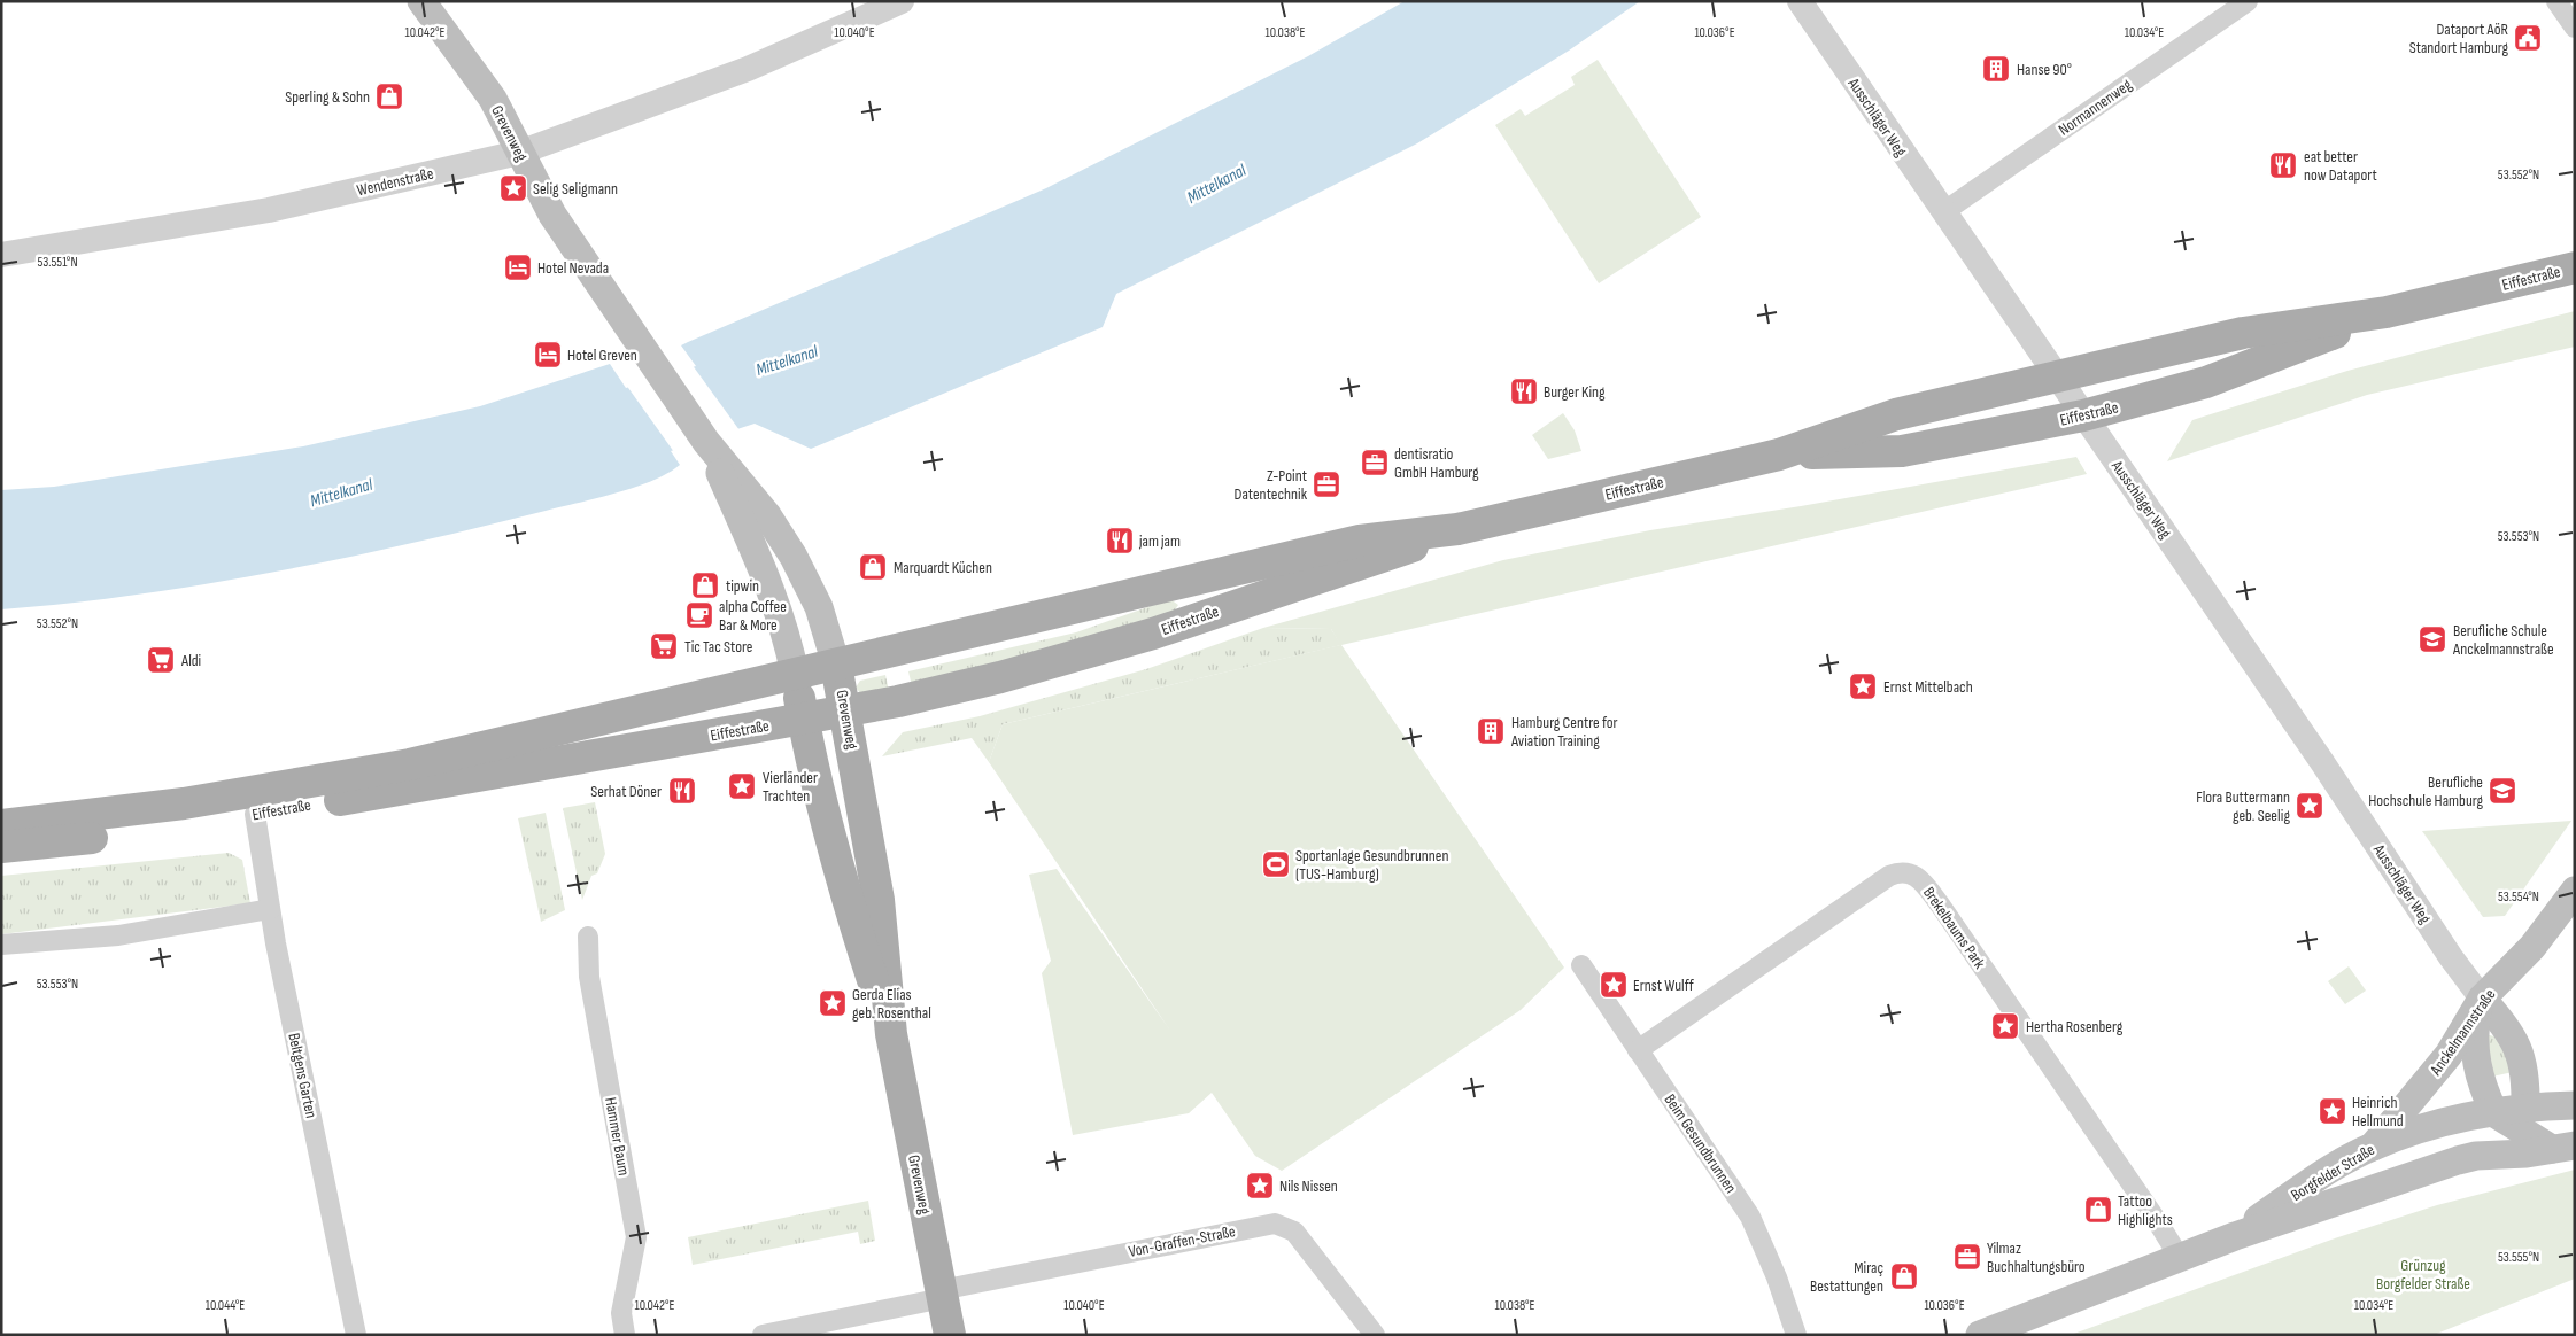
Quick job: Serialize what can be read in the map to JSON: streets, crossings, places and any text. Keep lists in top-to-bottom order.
{
  "streets": {
    "main road": [
      "Ausschläger Weg",
      "Grevenweg",
      "Eiffestraße",
      "Anckelmannstraße",
      "Borgfelder Straße"
    ],
    "street": [
      "Normannenweg",
      "Wendenstraße",
      "Brekelbaums Park",
      "Beltgens Garten",
      "Hammer Baum",
      "Beim Gesundbrunnen",
      "Von-Graffen-Straße"
    ]
  },
  "crossings": [
    ["Normannenweg", "Ausschläger Weg"],
    ["Ausschläger Weg", "Eiffestraße"],
    ["Ausschläger Weg", "Anckelmannstraße"],
    ["Ausschläger Weg", "Borgfelder Straße"],
    ["Grevenweg", "Wendenstraße"],
    ["Grevenweg", "Eiffestraße"],
    ["Grevenweg", "Von-Graffen-Straße"],
    ["Eiffestraße", "Beltgens Garten"],
    ["Brekelbaums Park", "Beim Gesundbrunnen"],
    ["Brekelbaums Park", "Borgfelder Straße"],
    ["Anckelmannstraße", "Borgfelder Straße"]
  ],
  "water": ["Mittelkanal"],
  "parks": ["Grünzug Borgfelder Straße"],
  "places": {
    "public building": ["Dataport AöR Standort Hamburg"],
    "building": ["Hanse 90°", "Hamburg Centre for Aviation Training"],
    "shop": [
      "Sperling & Sohn",
      "Marquardt Küchen",
      "tipwin",
      "Tattoo Highlights",
      "Miraç Bestattungen"
    ],
    "restaurant": [
      "eat better now Dataport",
      "Burger King",
      "jam jam",
      "Serhat Döner"
    ],
    "place": [
      "Selig Seligmann",
      "Ernst Mittelbach",
      "Vierländer Trachten",
      "Flora Buttermann geb. Seelig",
      "Ernst Wulff",
      "Gerda Elias geb. Rosenthal",
      "Hertha Rosenberg",
      "Heinrich Hellmund",
      "Nils Nissen"
    ],
    "hotel": ["Hotel Nevada", "Hotel Greven"],
    "office": ["dentisratio GmbH Hamburg", "Z-Point Datentechnik", "Yilmaz Buchhaltungsbüro"],
    "cafe": ["alpha Coffee Bar & More"],
    "school or university": ["Berufliche Schule Anckelmannstraße", "Berufliche Hochschule Hamburg"],
    "supermarket": ["Tic Tac Store", "Aldi"],
    "sports": ["Sportanlage Gesundbrunnen (TUS-Hamburg)"]
  },
  "coordinates": [
    "10.042°E",
    "10.040°E",
    "10.038°E",
    "10.036°E",
    "10.034°E",
    "53.552°N",
    "53.551°N",
    "53.553°N",
    "53.554°N",
    "53.555°N",
    "10.044°E"
  ]
}
